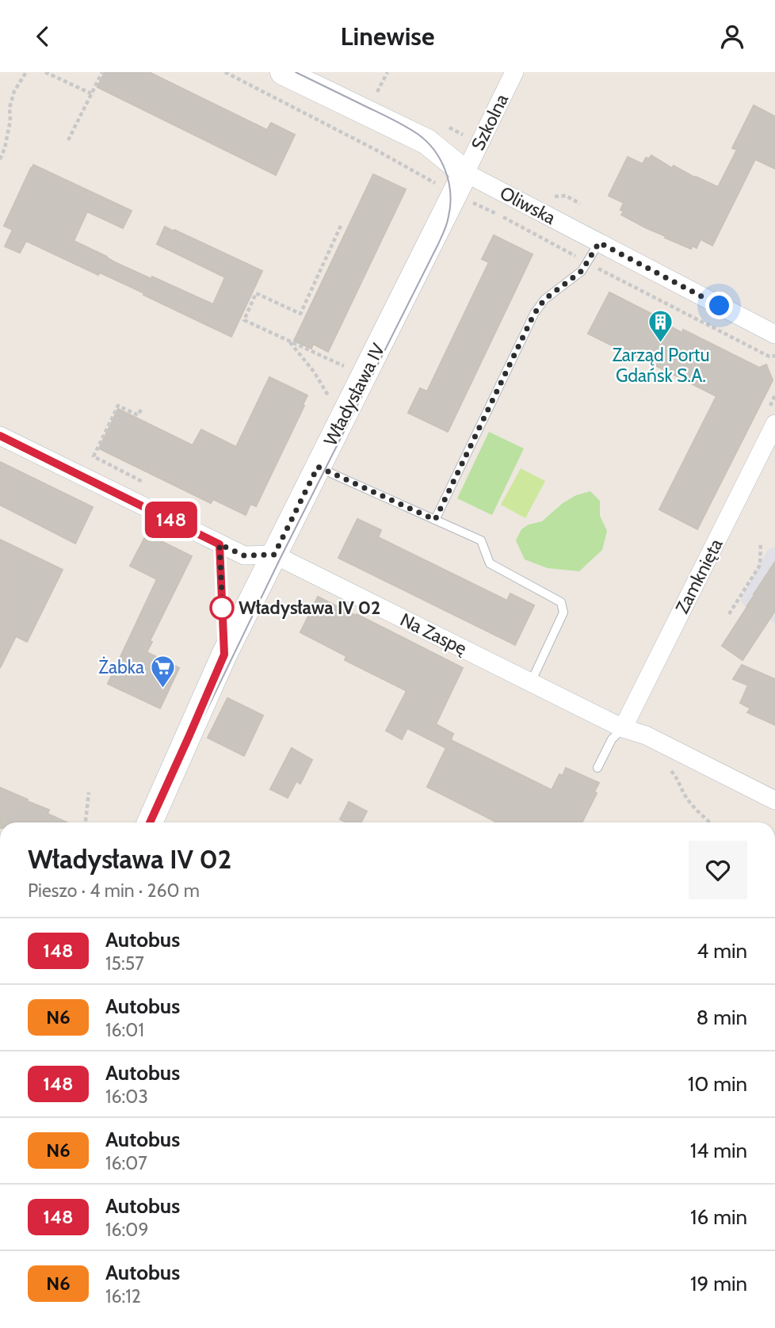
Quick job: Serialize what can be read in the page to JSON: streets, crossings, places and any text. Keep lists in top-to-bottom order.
{
  "streets": {
    "street": [
      "Szkolna",
      "Oliwska",
      "Władysława IV",
      "Zamknięta",
      "Na Zaspę"
    ]
  },
  "crossings": [
    ["Szkolna", "Oliwska"],
    ["Szkolna", "Władysława IV"],
    ["Oliwska", "Władysława IV"],
    ["Władysława IV", "Na Zaspę"],
    ["Zamknięta", "Na Zaspę"]
  ],
  "places": {
    "building": ["Zarząd Portu Gdańsk S.A."],
    "other": ["Władysława IV 02"],
    "supermarket": ["Żabka"]
  },
  "lines": ["bus line 148"],
  "page": {
    "header": "Linewise",
    "on_map": "148",
    "heading": ["Władysława IV 02", "Pieszo · 4 min · 260 m"],
    "list": [
      {
        "mark": "148",
        "name": "Autobus",
        "note": "15:57",
        "value": "4 min"
      },
      {
        "mark": "N6",
        "name": "Autobus",
        "note": "16:01",
        "value": "8 min"
      },
      {
        "mark": "148",
        "name": "Autobus",
        "note": "16:03",
        "value": "10 min"
      },
      {
        "mark": "N6",
        "name": "Autobus",
        "note": "16:07",
        "value": "14 min"
      },
      {
        "mark": "148",
        "name": "Autobus",
        "note": "16:09",
        "value": "16 min"
      },
      {
        "mark": "N6",
        "name": "Autobus",
        "note": "16:12",
        "value": "19 min"
      }
    ]
  }
}
